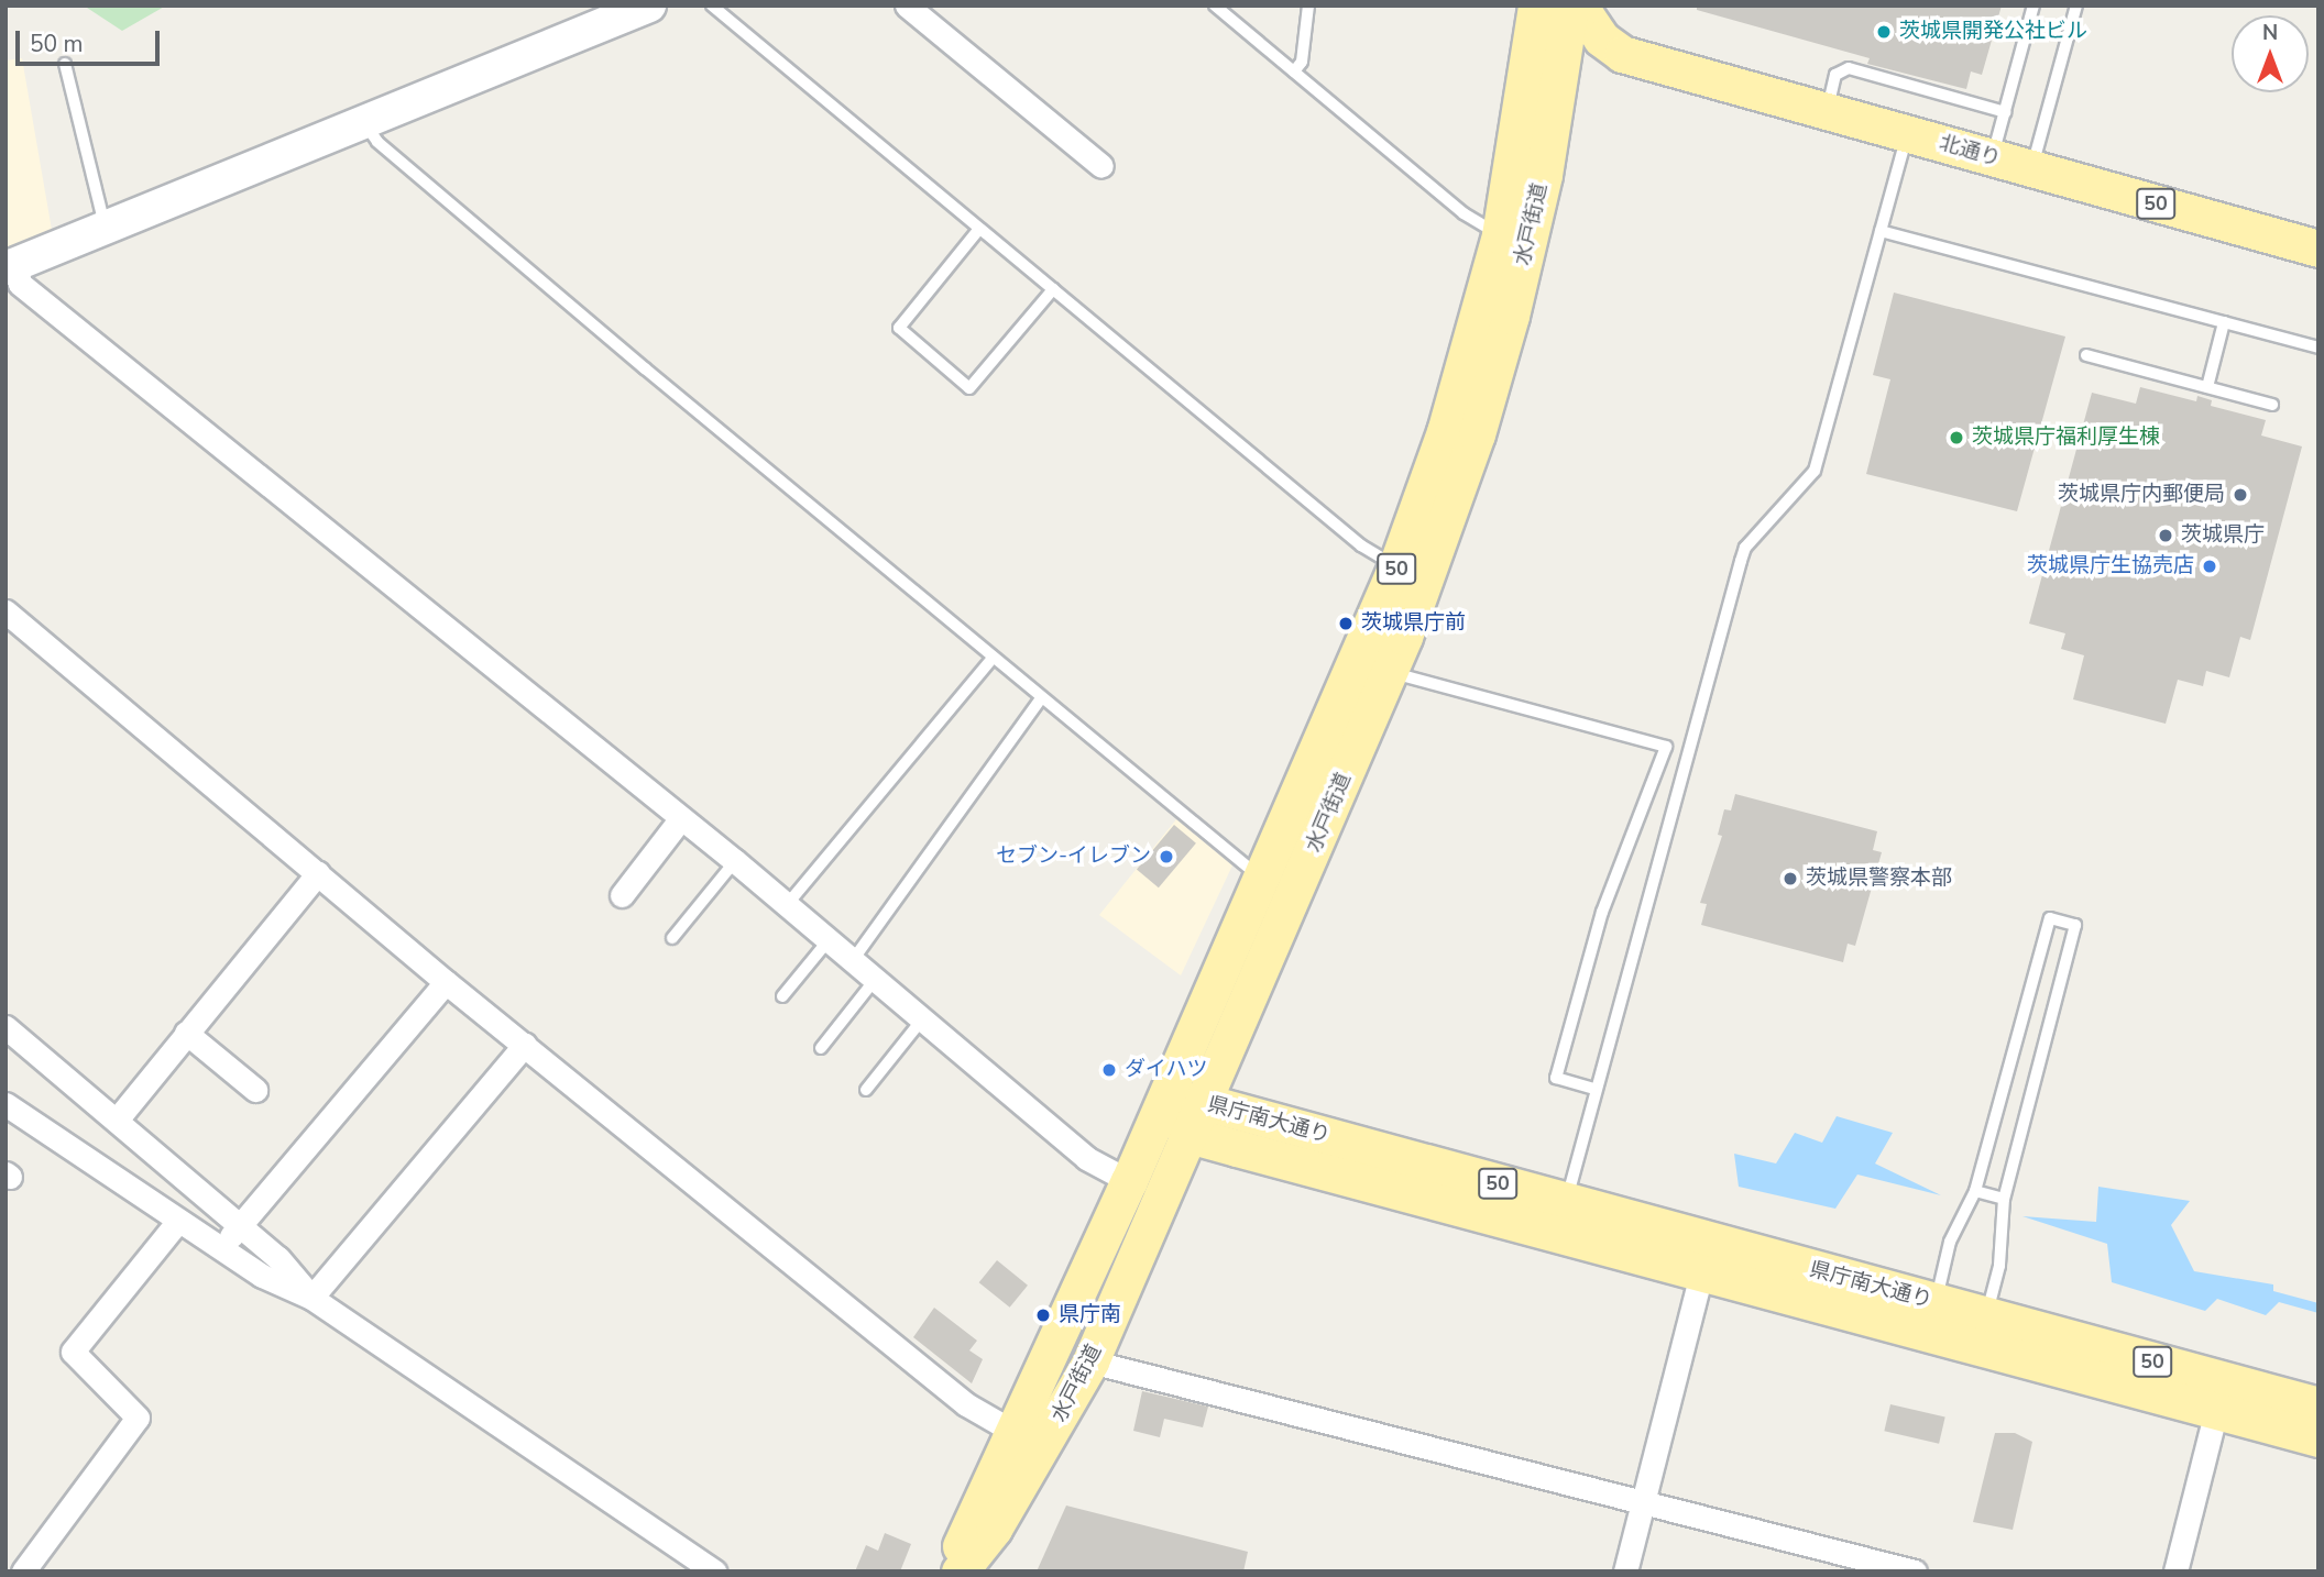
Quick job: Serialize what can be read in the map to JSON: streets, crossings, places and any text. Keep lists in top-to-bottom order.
{
  "streets": {
    "main road": [
      "北通り",
      "50",
      "水戸街道",
      "県庁南大通り"
    ]
  },
  "crossings": [
    ["水戸街道", "県庁南大通り"]
  ],
  "places": [
    "茨城県開発公社ビル",
    "茨城県庁福利厚生棟",
    "茨城県庁内郵便局",
    "茨城県庁",
    "茨城県庁生協売店",
    "茨城県庁前",
    "セブン-イレブン",
    "茨城県警察本部",
    "ダイハツ",
    "県庁南"
  ],
  "scale_bar": "50 m",
  "north": "top"
}
